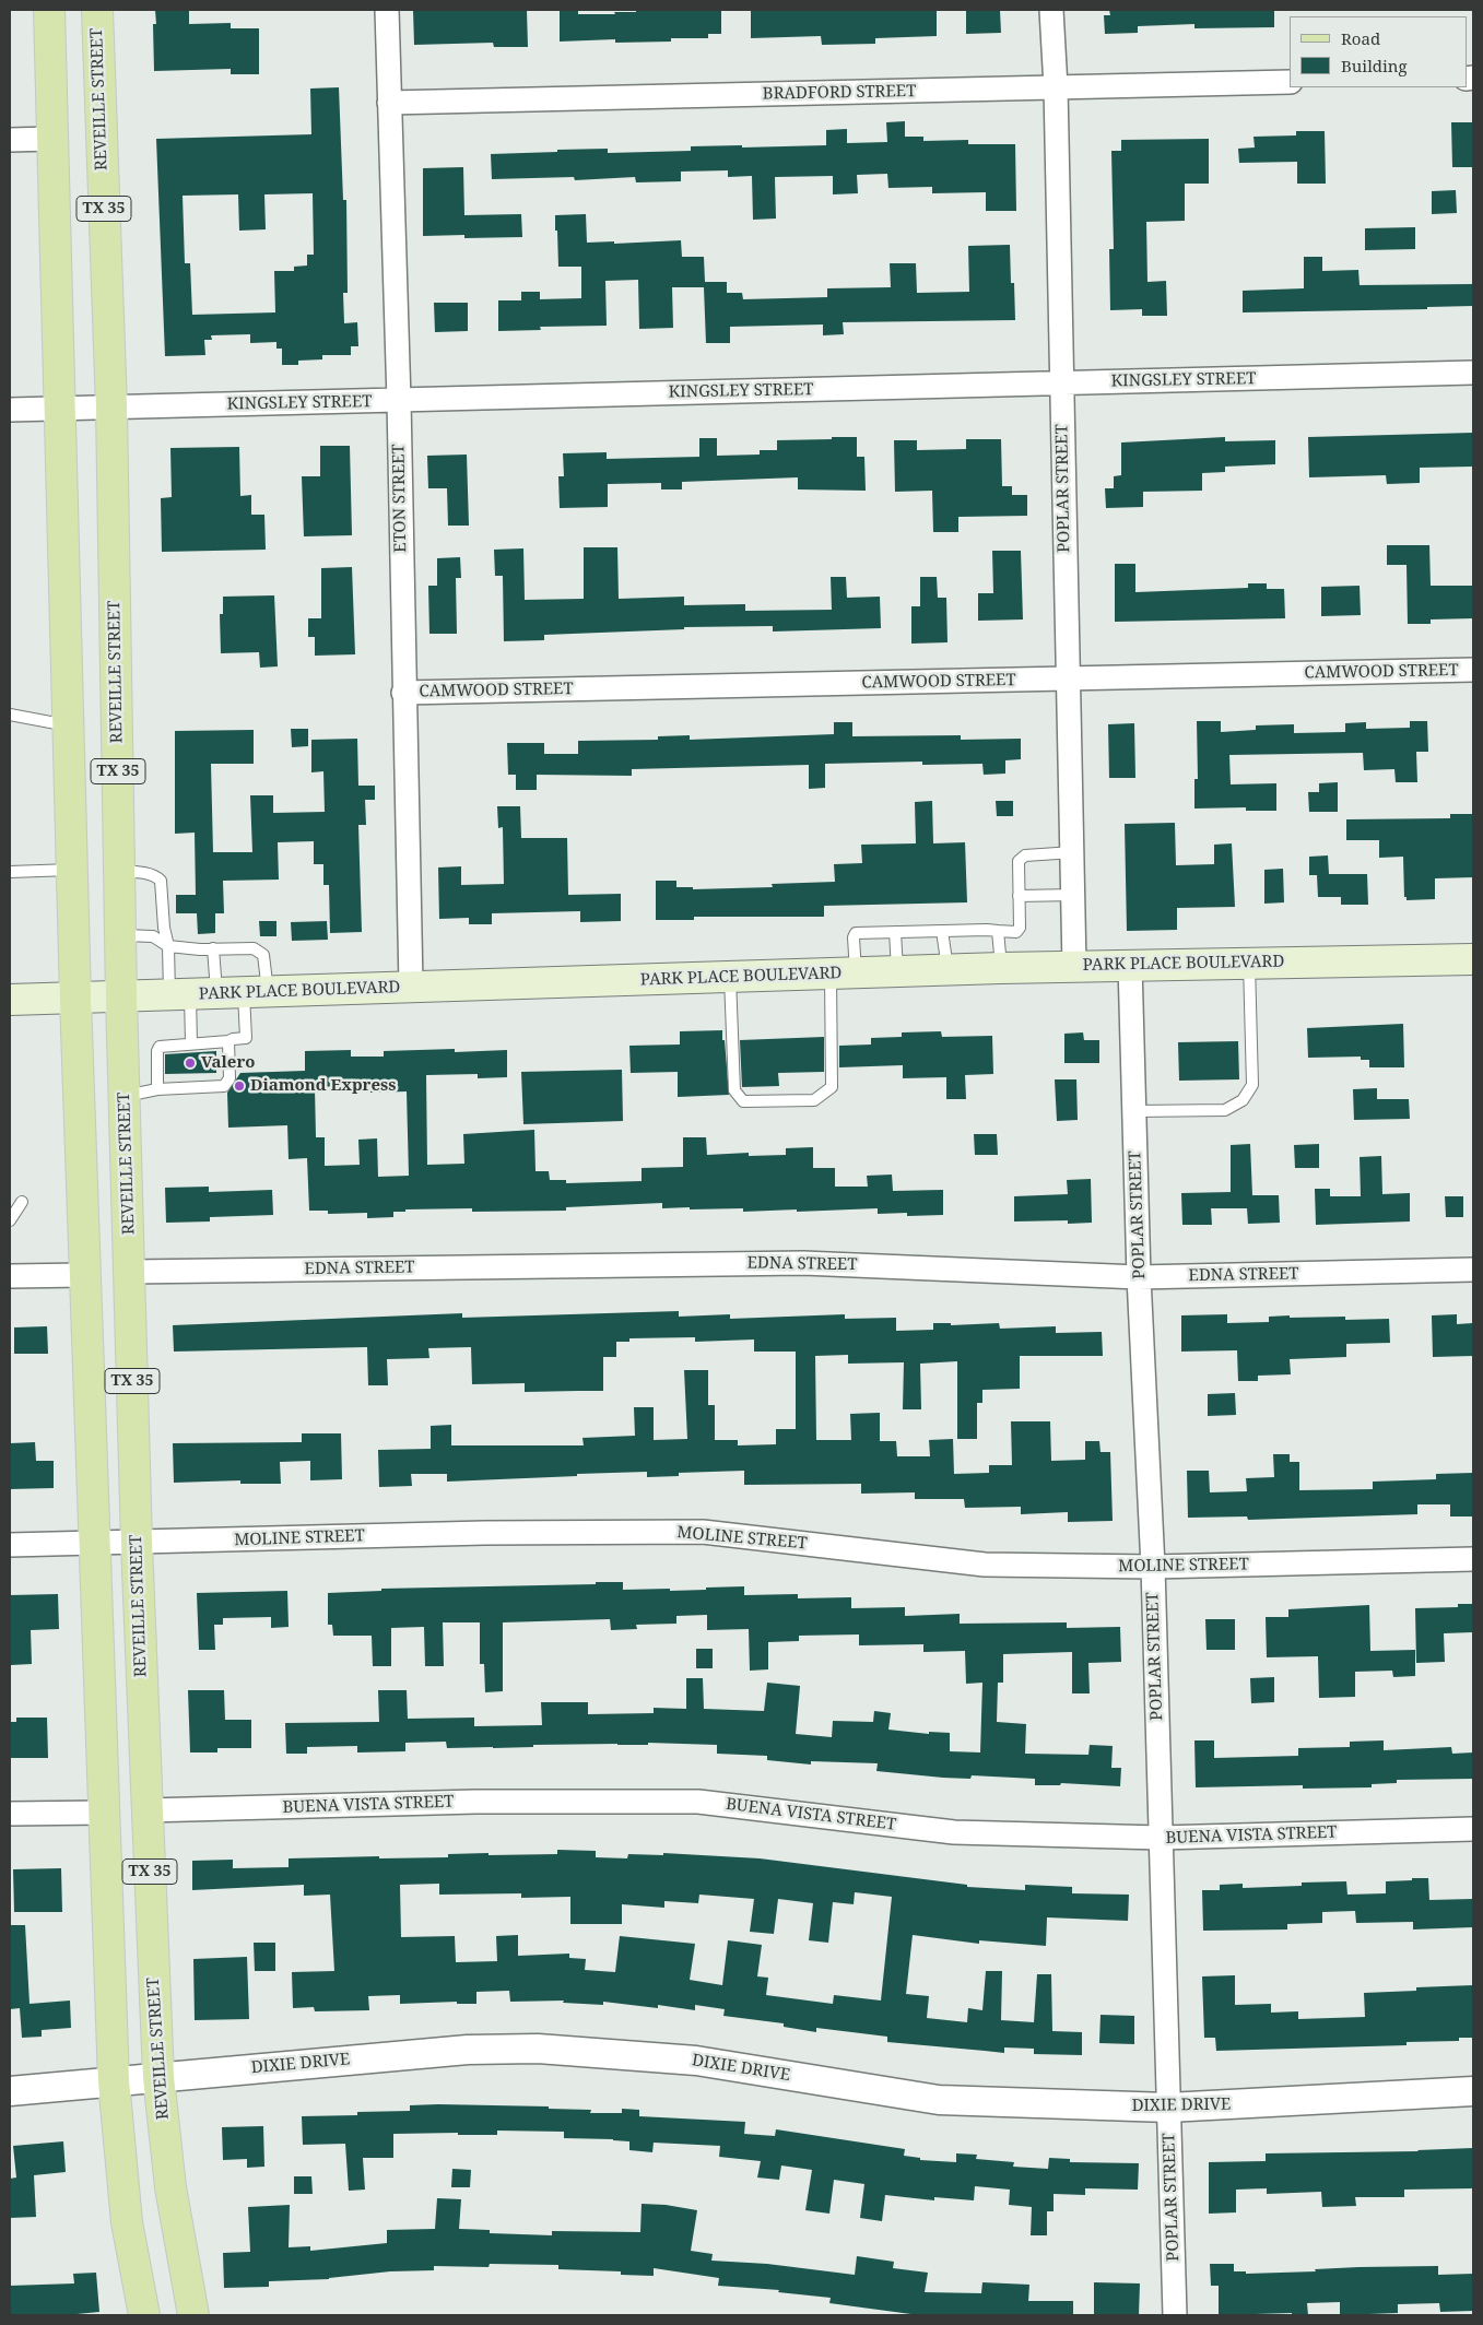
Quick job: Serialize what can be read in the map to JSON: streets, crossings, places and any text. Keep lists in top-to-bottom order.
{
  "streets": {
    "main road": ["REVEILLE STREET", "TX 35", "PARK PLACE BOULEVARD"],
    "street": [
      "BRADFORD STREET",
      "KINGSLEY STREET",
      "POPLAR STREET",
      "ETON STREET",
      "CAMWOOD STREET",
      "EDNA STREET",
      "MOLINE STREET",
      "BUENA VISTA STREET",
      "DIXIE DRIVE"
    ]
  },
  "crossings": [
    ["BRADFORD STREET", "POPLAR STREET"],
    ["BRADFORD STREET", "ETON STREET"],
    ["REVEILLE STREET", "KINGSLEY STREET"],
    ["REVEILLE STREET", "PARK PLACE BOULEVARD"],
    ["REVEILLE STREET", "EDNA STREET"],
    ["REVEILLE STREET", "MOLINE STREET"],
    ["REVEILLE STREET", "BUENA VISTA STREET"],
    ["REVEILLE STREET", "DIXIE DRIVE"],
    ["TX 35", "KINGSLEY STREET"],
    ["TX 35", "PARK PLACE BOULEVARD"],
    ["TX 35", "MOLINE STREET"],
    ["TX 35", "DIXIE DRIVE"],
    ["KINGSLEY STREET", "POPLAR STREET"],
    ["KINGSLEY STREET", "ETON STREET"],
    ["POPLAR STREET", "CAMWOOD STREET"],
    ["POPLAR STREET", "PARK PLACE BOULEVARD"],
    ["POPLAR STREET", "EDNA STREET"],
    ["POPLAR STREET", "MOLINE STREET"],
    ["POPLAR STREET", "BUENA VISTA STREET"],
    ["POPLAR STREET", "DIXIE DRIVE"],
    ["ETON STREET", "CAMWOOD STREET"],
    ["ETON STREET", "PARK PLACE BOULEVARD"]
  ],
  "places": ["Valero", "Diamond Express"],
  "legend": ["Road", "Building"]
}
